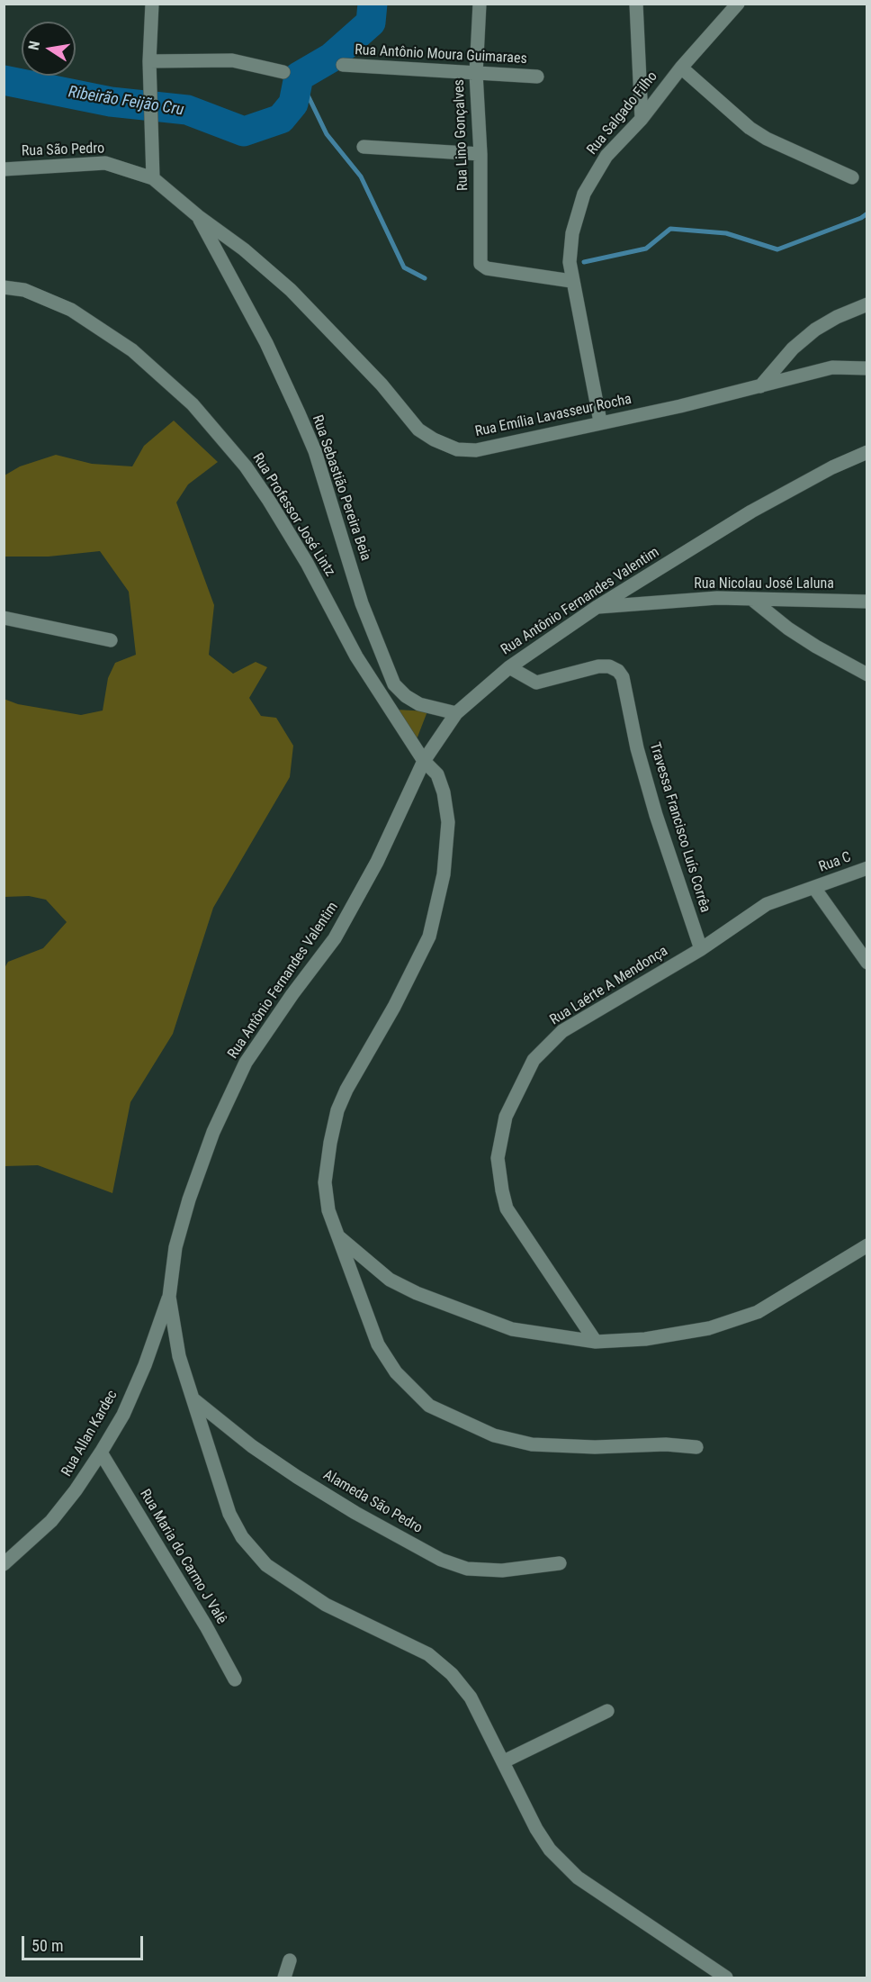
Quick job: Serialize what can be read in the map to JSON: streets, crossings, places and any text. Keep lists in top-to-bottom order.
{
  "streets": {
    "street": [
      "Rua Antônio Moura Guimaraes",
      "Rua Salgado Filho",
      "Rua Lino Gonçalves",
      "Rua São Pedro",
      "Rua Emília Lavasseur Rocha",
      "Rua Sebastião Pereira Beia",
      "Rua Professor José Lintz",
      "Rua Nicolau José Laluna",
      "Rua Antônio Fernandes Valentim",
      "Travessa Francisco Luís Corrêa",
      "Rua C",
      "Rua Laérte A Mendonça",
      "Rua Allan Kardec",
      "Alameda São Pedro",
      "Rua Maria do Carmo J Valê"
    ]
  },
  "crossings": [
    ["Rua Antônio Moura Guimaraes", "Rua Lino Gonçalves"],
    ["Rua Salgado Filho", "Rua Lino Gonçalves"],
    ["Rua Salgado Filho", "Rua Emília Lavasseur Rocha"],
    ["Rua São Pedro", "Rua Emília Lavasseur Rocha"],
    ["Rua Emília Lavasseur Rocha", "Rua Sebastião Pereira Beia"],
    ["Rua Sebastião Pereira Beia", "Rua Antônio Fernandes Valentim"],
    ["Rua Professor José Lintz", "Rua Antônio Fernandes Valentim"],
    ["Rua Nicolau José Laluna", "Rua Antônio Fernandes Valentim"],
    ["Rua Antônio Fernandes Valentim", "Travessa Francisco Luís Corrêa"],
    ["Rua Antônio Fernandes Valentim", "Rua Allan Kardec"],
    ["Rua Antônio Fernandes Valentim", "Alameda São Pedro"],
    ["Travessa Francisco Luís Corrêa", "Rua Laérte A Mendonça"],
    ["Rua C", "Rua Laérte A Mendonça"],
    ["Rua Allan Kardec", "Rua Maria do Carmo J Valê"]
  ],
  "water": ["Ribeirão Feijão Cru"],
  "scale_bar": "50 m",
  "north": "left"
}
